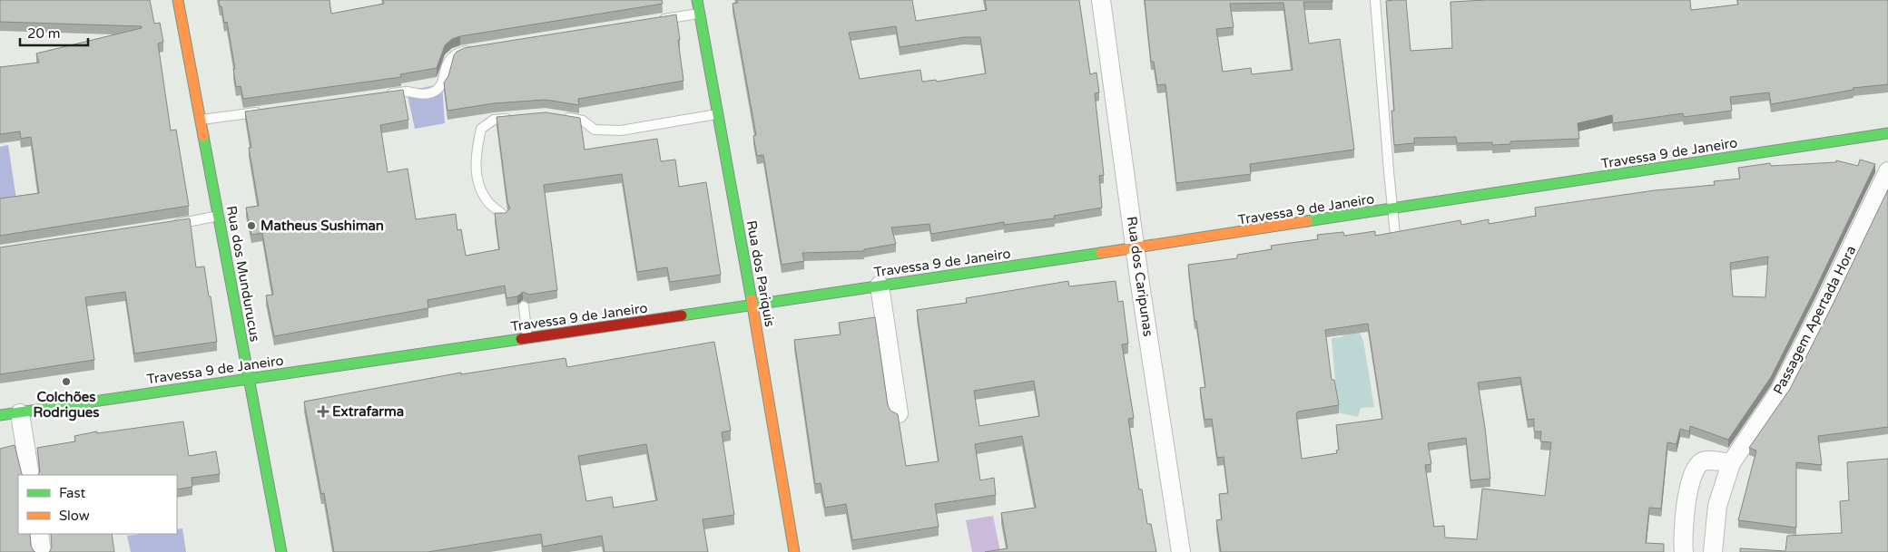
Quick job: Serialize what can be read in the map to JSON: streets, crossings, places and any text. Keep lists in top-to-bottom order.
{
  "streets": {
    "main road": ["Travessa 9 de Janeiro", "Rua dos Mundurucus", "Rua dos Pariquis"],
    "street": ["Rua dos Caripunas", "Passagem Apertada Hora"]
  },
  "crossings": [
    ["Travessa 9 de Janeiro", "Rua dos Mundurucus"],
    ["Travessa 9 de Janeiro", "Rua dos Pariquis"],
    ["Travessa 9 de Janeiro", "Rua dos Caripunas"]
  ],
  "places": {
    "other": ["Matheus Sushiman", "Colchões Rodrigues"],
    "health": ["Extrafarma"]
  },
  "legend": ["Fast", "Slow"],
  "scale_bar": "20 m"
}
